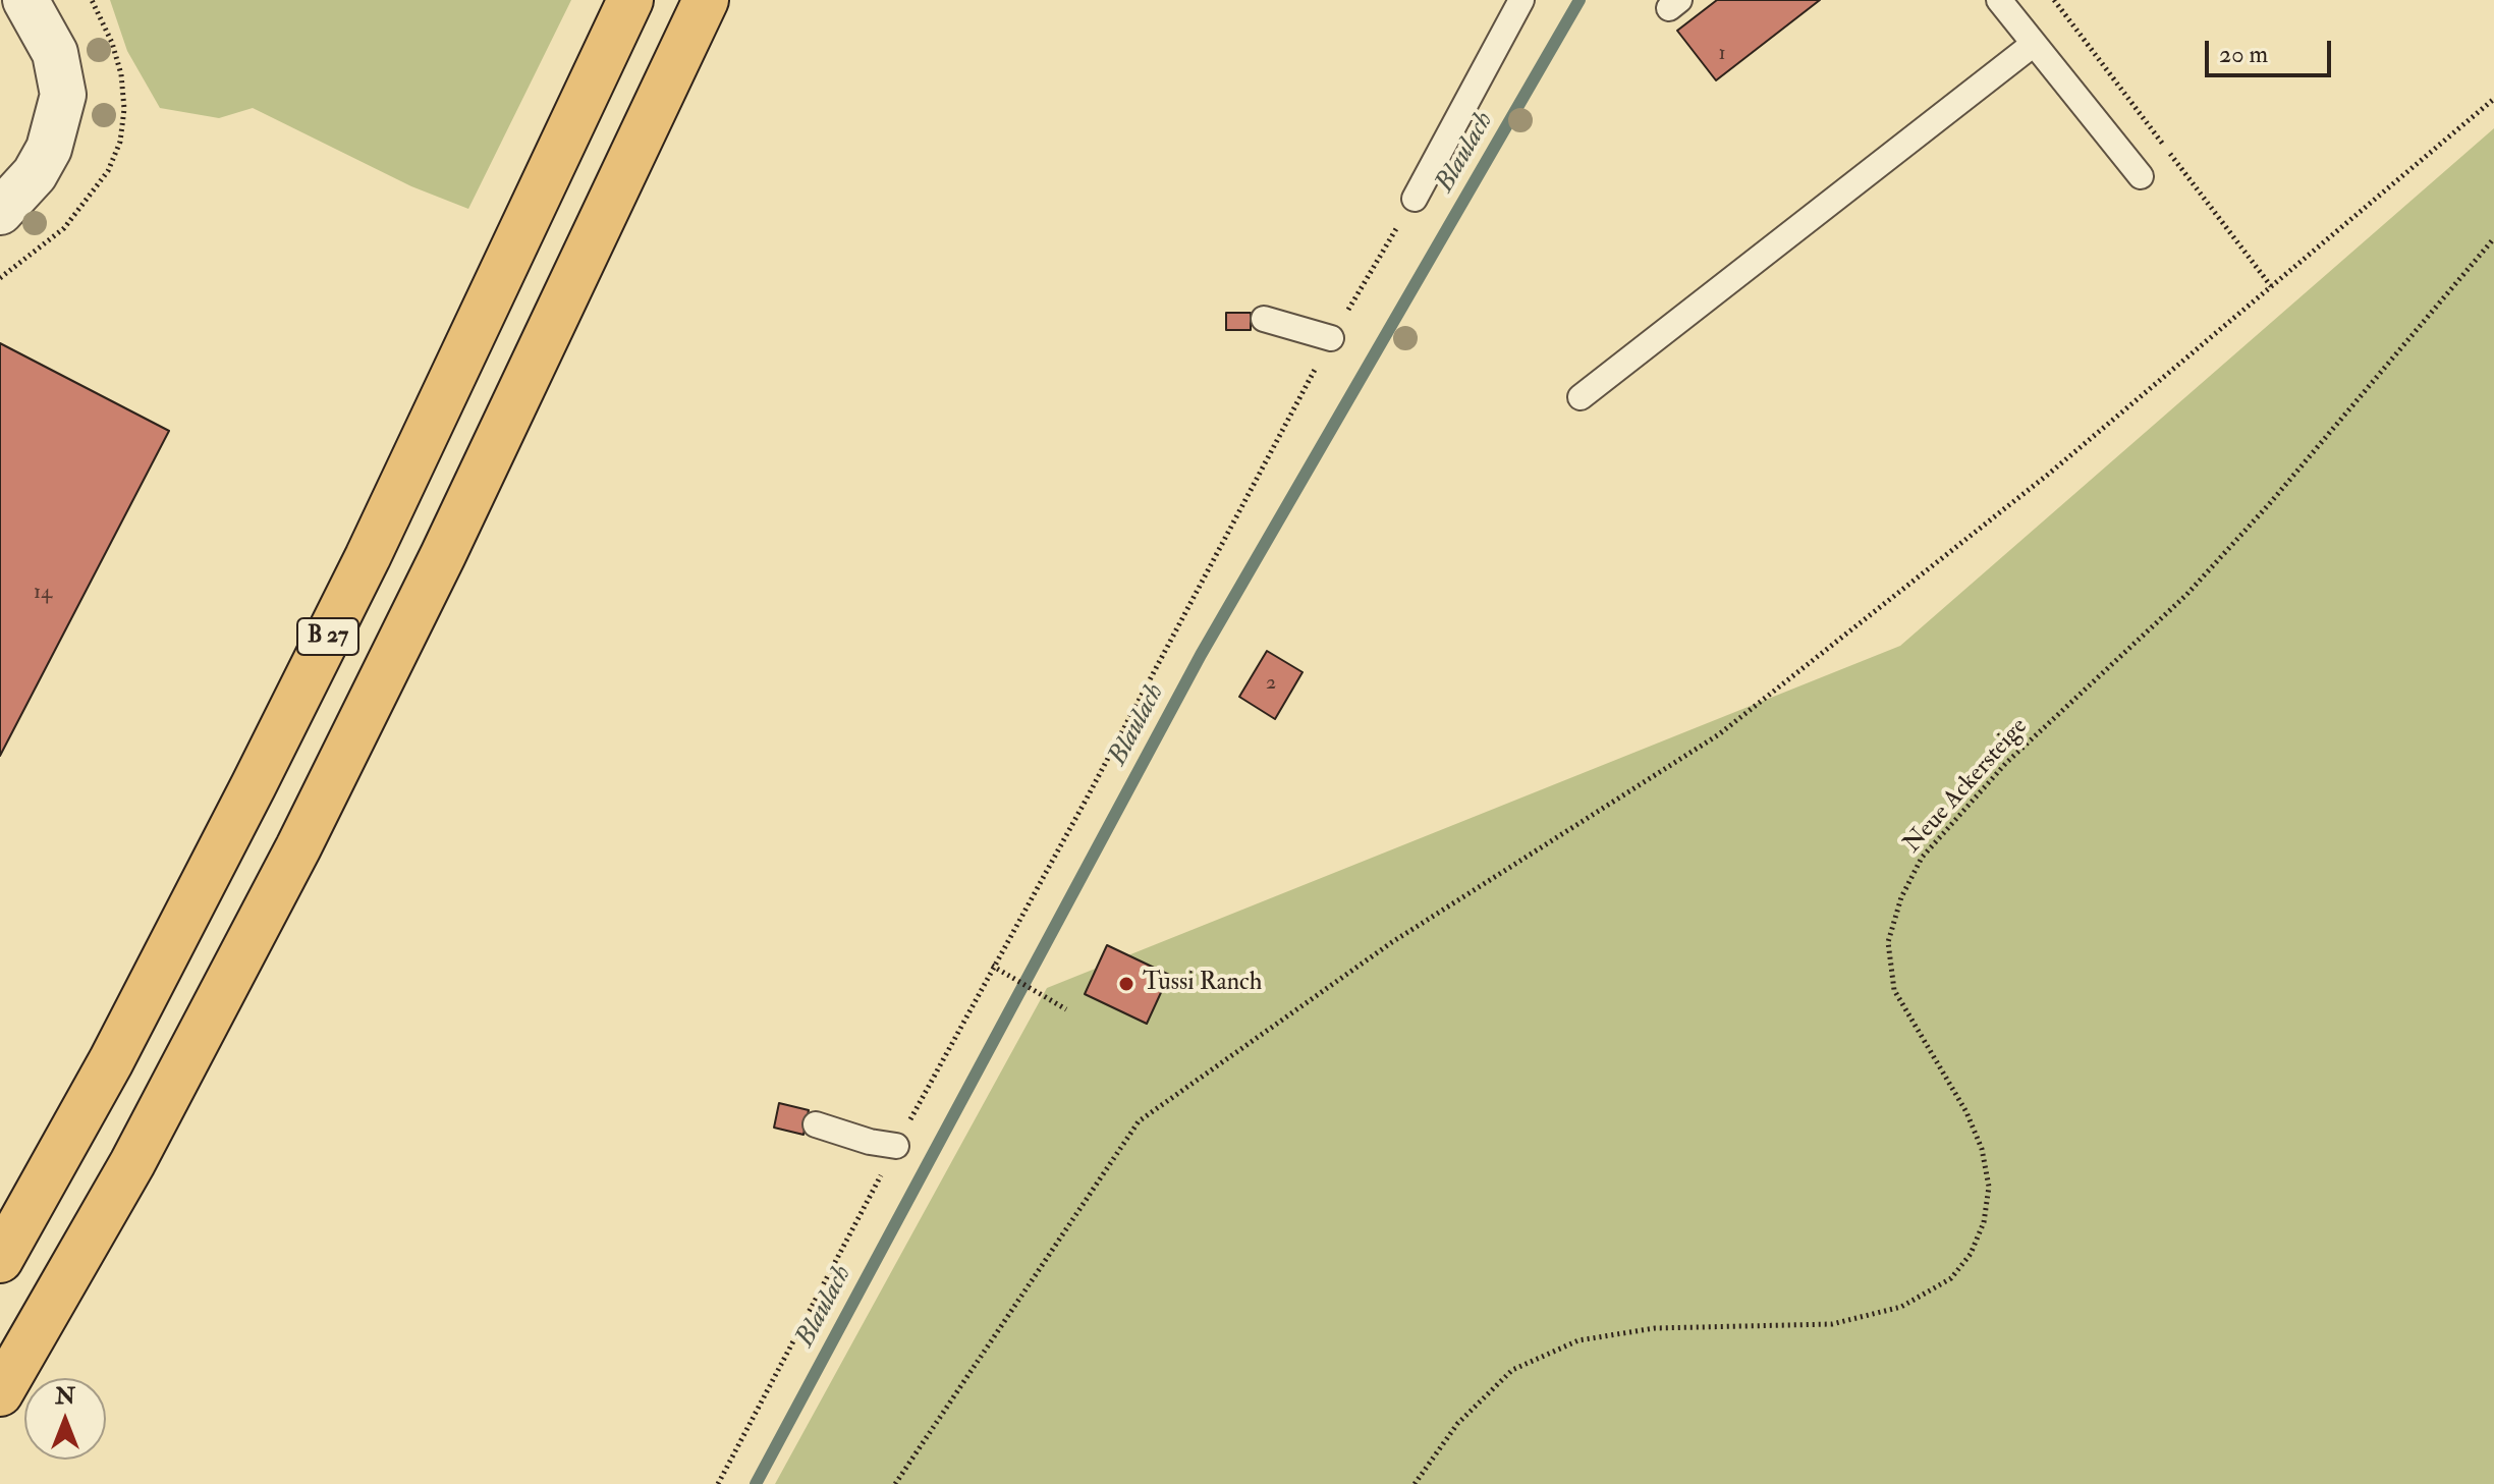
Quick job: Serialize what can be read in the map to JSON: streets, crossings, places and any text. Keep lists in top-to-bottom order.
{
  "streets": {
    "highway": ["B 27"],
    "path": ["Neue Ackersteige"]
  },
  "water": ["Blaulach"],
  "places": ["Tussi Ranch"],
  "house_numbers": ["1", "14", "2"],
  "scale_bar": "20 m",
  "north": "top"
}
